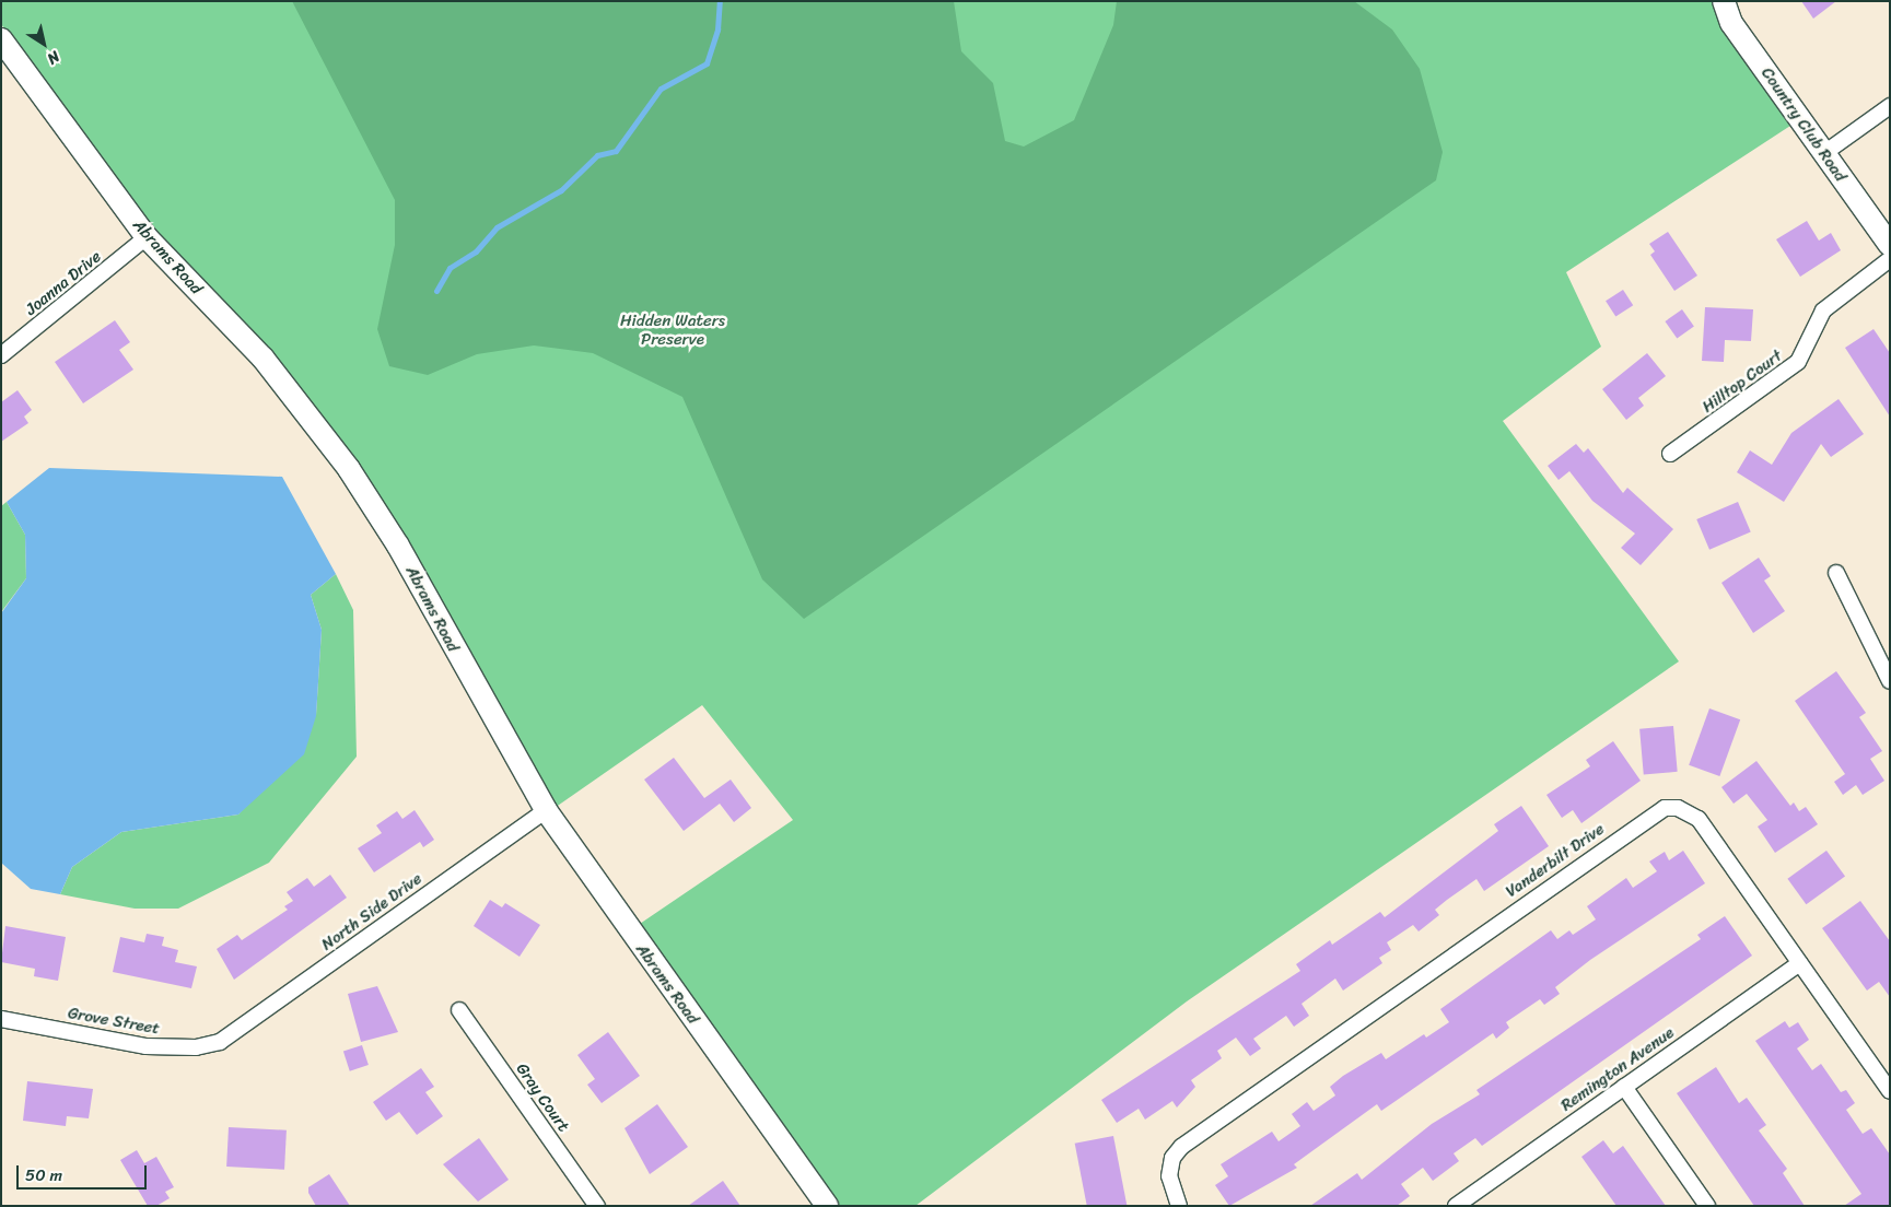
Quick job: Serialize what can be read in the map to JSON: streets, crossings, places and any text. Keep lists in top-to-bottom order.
{
  "streets": {
    "street": [
      "Country Club Road",
      "Abrams Road",
      "Joanna Drive",
      "Hilltop Court",
      "Vanderbilt Drive",
      "North Side Drive",
      "Grove Street",
      "Remington Avenue",
      "Gray Court"
    ]
  },
  "crossings": [
    ["Abrams Road", "Joanna Drive"],
    ["Abrams Road", "North Side Drive"],
    ["Vanderbilt Drive", "Remington Avenue"],
    ["North Side Drive", "Grove Street"]
  ],
  "parks": ["Hidden Waters Preserve"],
  "scale_bar": "50 m",
  "north": "bottom right"
}
